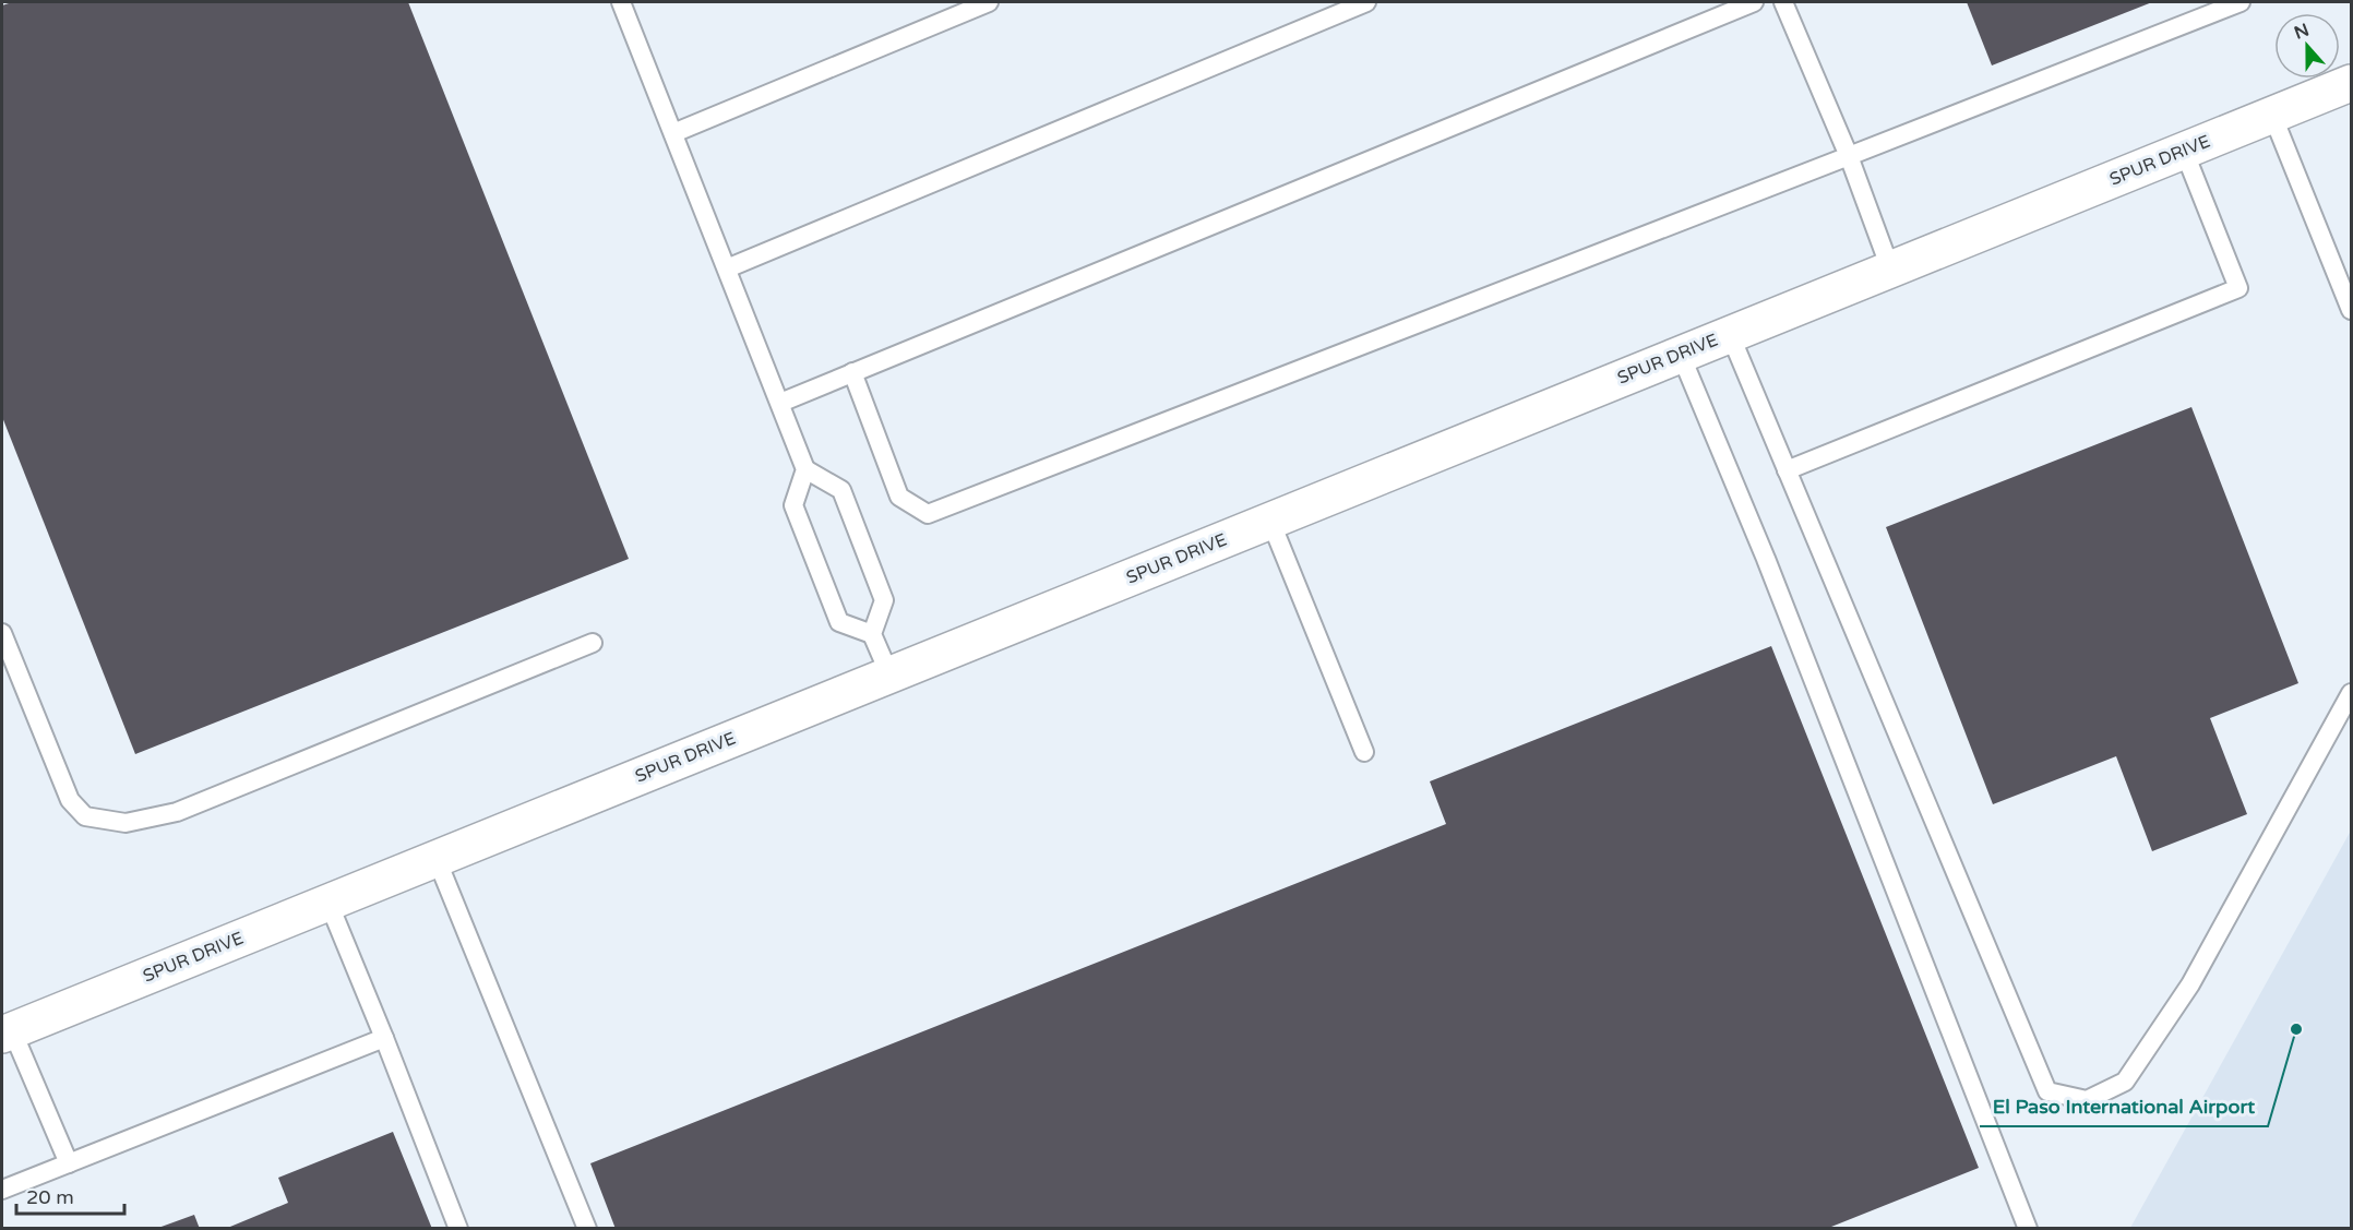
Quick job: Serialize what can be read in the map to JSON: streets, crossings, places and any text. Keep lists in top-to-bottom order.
{
  "streets": {
    "street": ["SPUR DRIVE"]
  },
  "places": ["El Paso International Airport"],
  "scale_bar": "20 m",
  "north": "top"
}
